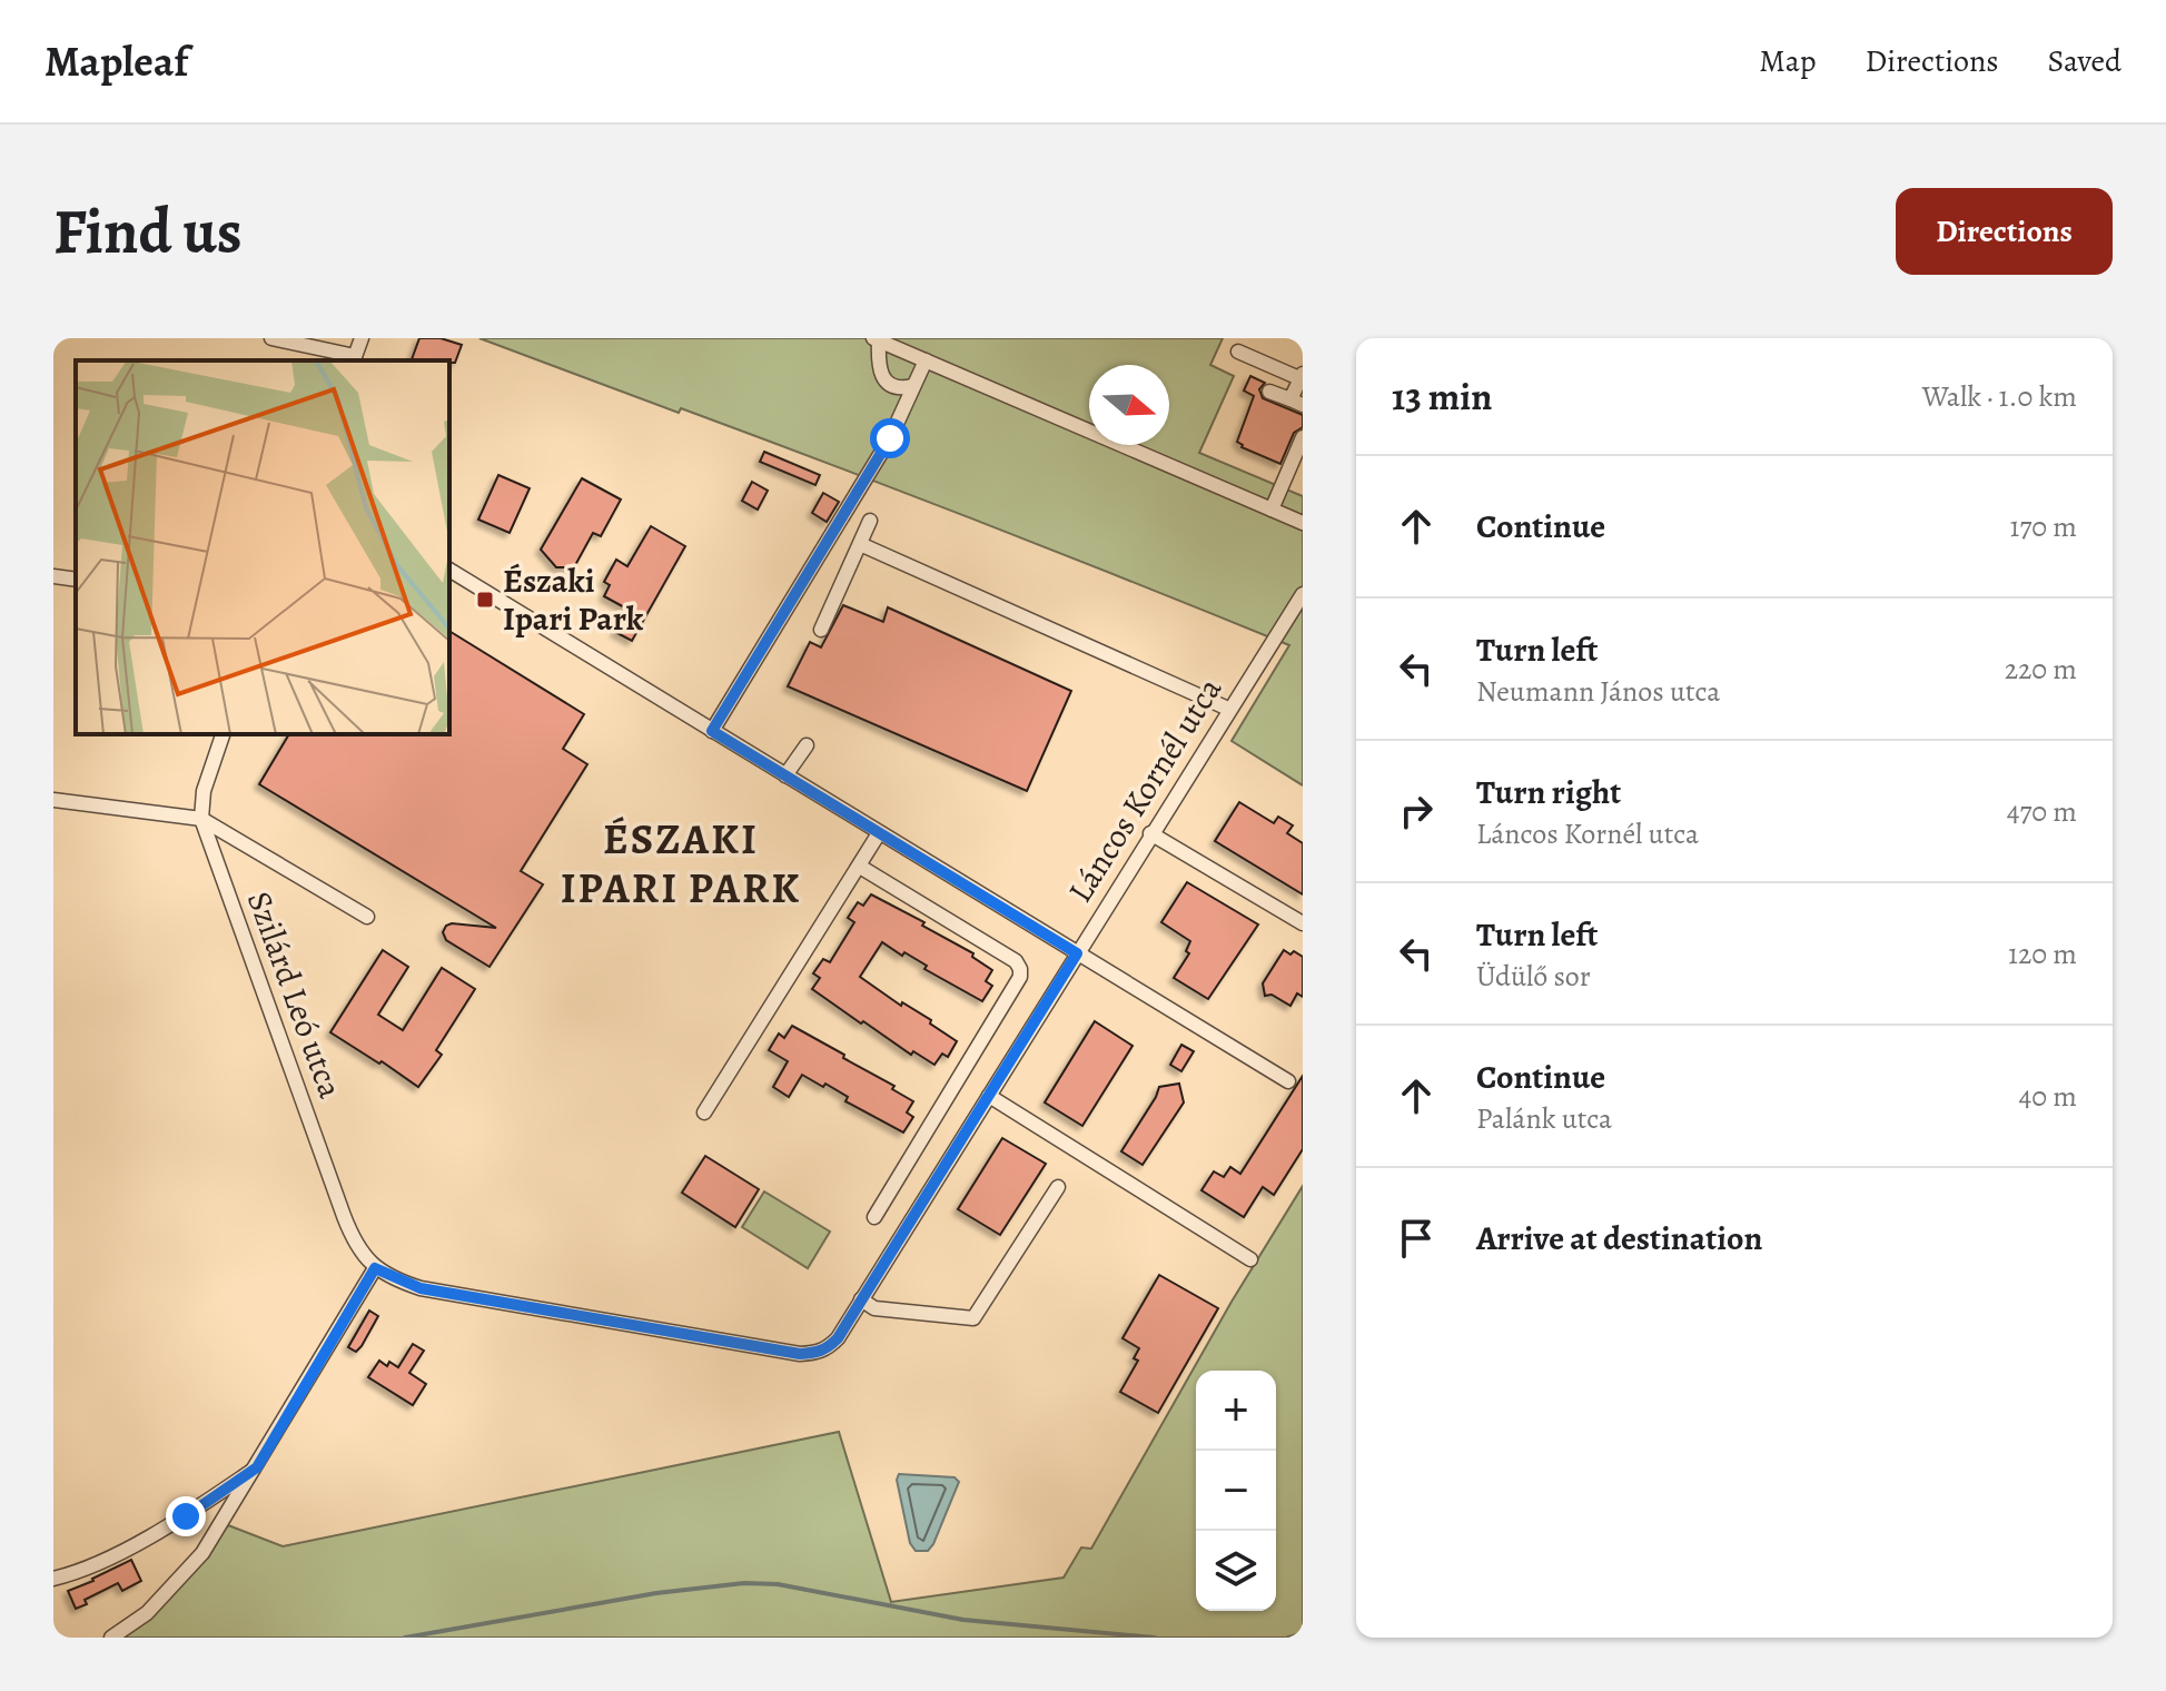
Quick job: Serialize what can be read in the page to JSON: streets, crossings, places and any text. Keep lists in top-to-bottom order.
{
  "streets": {
    "street": ["Láncos Kornél utca", "Szilárd Leó utca"]
  },
  "crossings": [
    ["Láncos Kornél utca", "Szilárd Leó utca"]
  ],
  "districts": ["ÉSZAKI IPARI PARK"],
  "places": {
    "transit": ["Északi Ipari Park"]
  },
  "north": "right",
  "page": {
    "header": "Mapleaf",
    "nav": ["Map", "Directions", "Saved"],
    "buttons": "Directions",
    "title": "Find us",
    "heading": ["13 min", "Walk · 1.0 km"],
    "list": [
      ["Continue", "170 m"],
      ["Turn left", "Neumann János utca", "220 m"],
      ["Turn right", "Láncos Kornél utca", "470 m"],
      ["Turn left", "Üdülő sor", "120 m"],
      ["Continue", "Palánk utca", "40 m"],
      "Arrive at destination"
    ],
    "map_buttons": ["+", "−"]
  }
}
